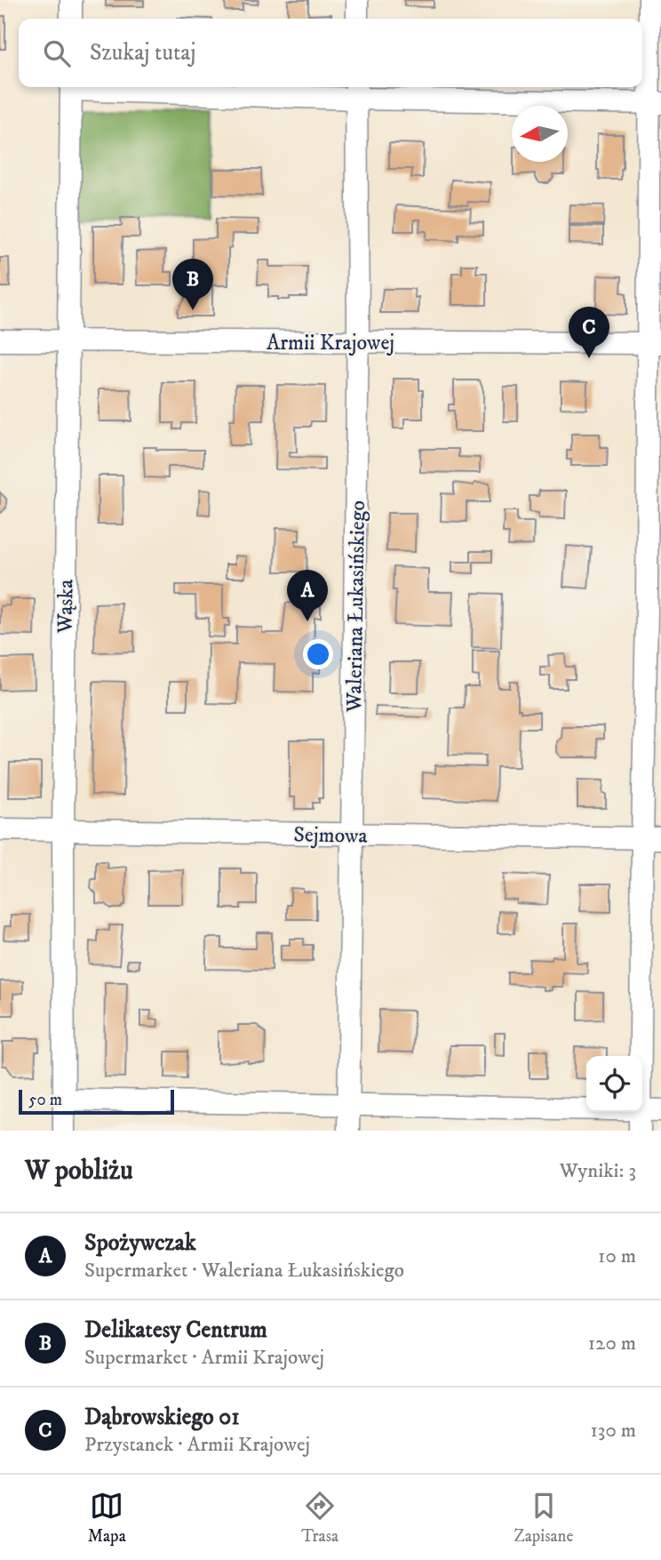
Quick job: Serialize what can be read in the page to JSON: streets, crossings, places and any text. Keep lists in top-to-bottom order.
{
  "streets": {
    "street": [
      "Armii Krajowej",
      "Wąska",
      "Waleriana Łukasińskiego",
      "Sejmowa"
    ]
  },
  "crossings": [
    ["Armii Krajowej", "Wąska"],
    ["Armii Krajowej", "Waleriana Łukasińskiego"],
    ["Wąska", "Sejmowa"],
    ["Waleriana Łukasińskiego", "Sejmowa"]
  ],
  "scale_bar": "50 m",
  "north": "left",
  "page": {
    "search": "Szukaj tutaj",
    "pins": ["B", "C", "A"],
    "scale": "50 m",
    "heading": ["W pobliżu", "Wyniki: 3"],
    "list": [
      {
        "mark": "A",
        "name": "Spożywczak",
        "note": "Supermarket · Waleriana Łukasińskiego",
        "value": "10 m"
      },
      {
        "mark": "B",
        "name": "Delikatesy Centrum",
        "note": "Supermarket · Armii Krajowej",
        "value": "120 m"
      },
      {
        "mark": "C",
        "name": "Dąbrowskiego 01",
        "note": "Przystanek · Armii Krajowej",
        "value": "130 m"
      }
    ],
    "nav": ["Mapa", "Trasa", "Zapisane"]
  }
}
